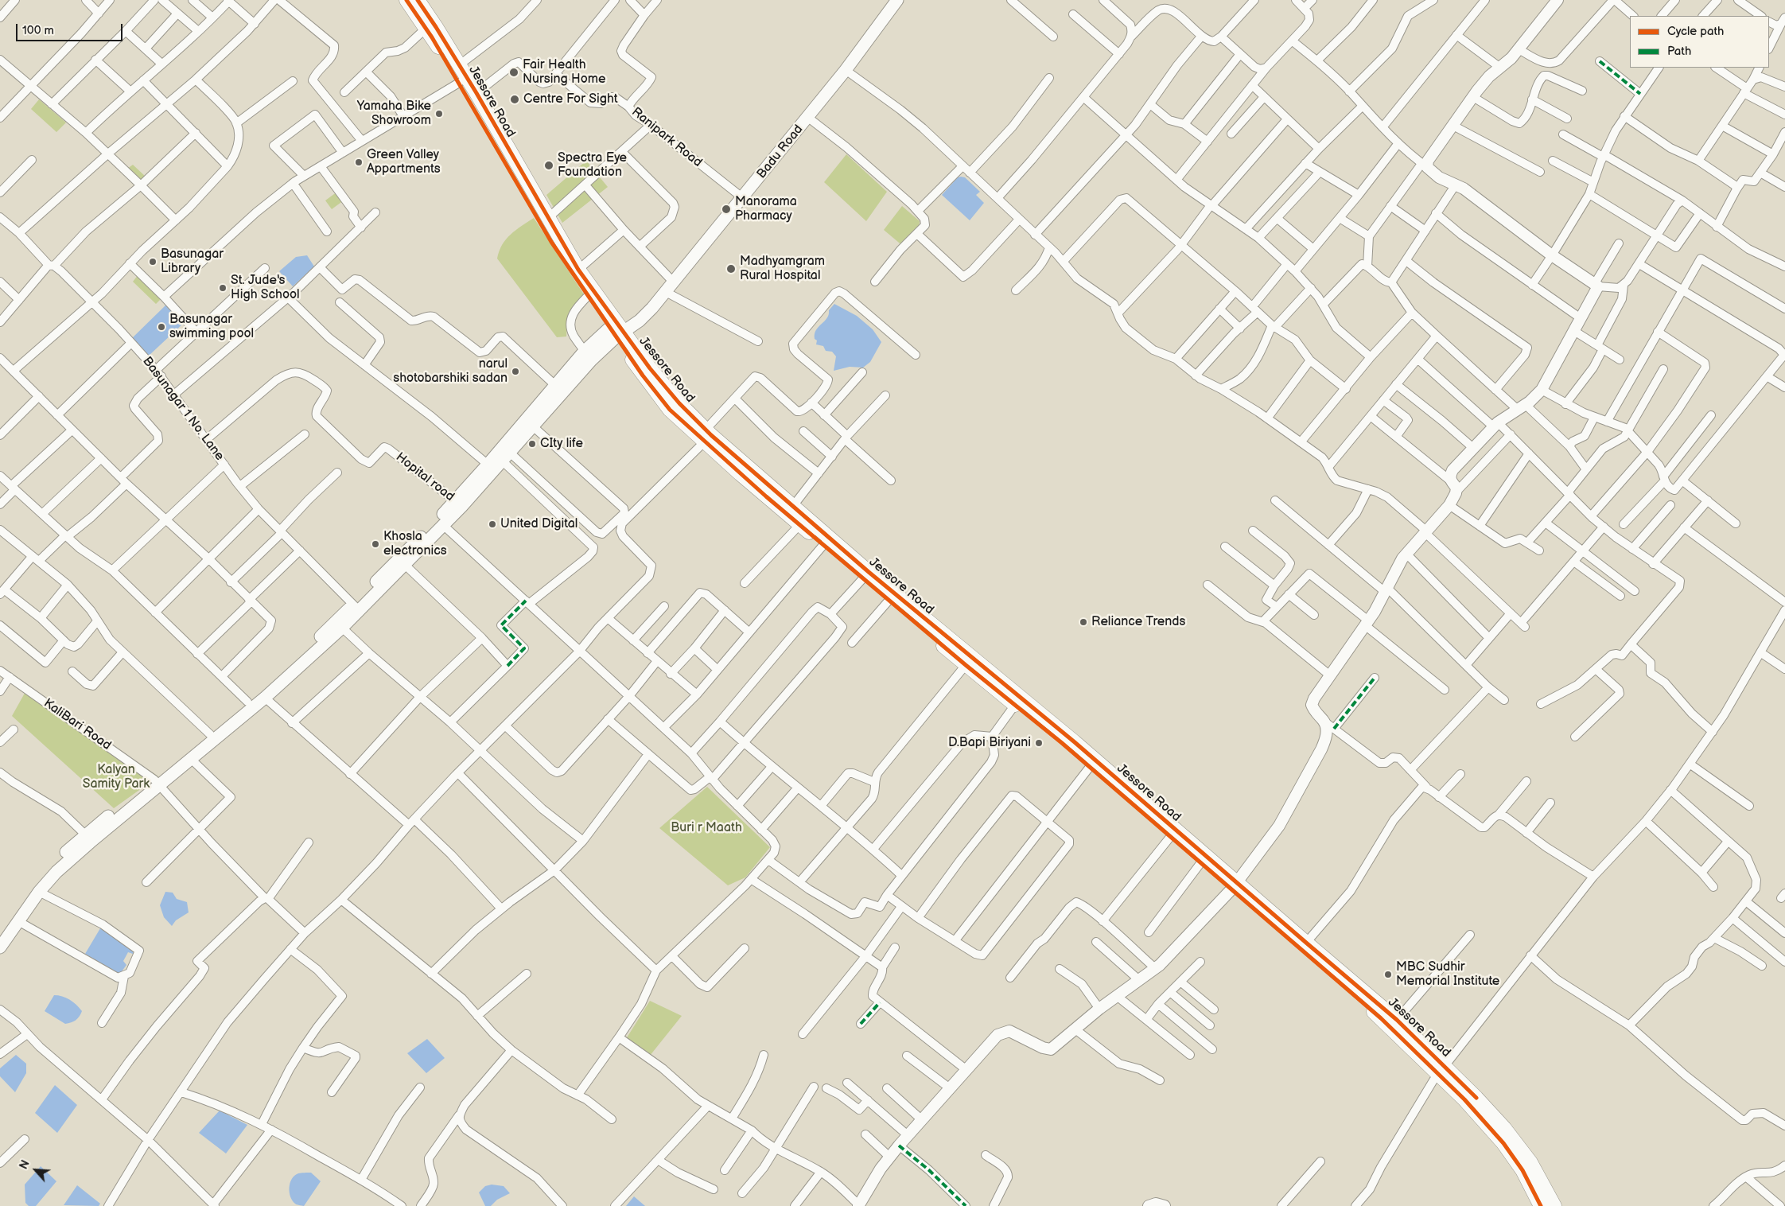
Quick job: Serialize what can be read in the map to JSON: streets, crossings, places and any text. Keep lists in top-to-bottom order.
{
  "streets": {
    "highway": ["Jessore Road"],
    "main road": ["Badu Road"],
    "street": [
      "Ranipark Road",
      "Basunagar 1 No. Lane",
      "Hopital road",
      "KaliBari Road"
    ]
  },
  "crossings": [
    ["Jessore Road", "Badu Road"],
    ["Ranipark Road", "Badu Road"],
    ["Basunagar 1 No. Lane", "Hopital road"]
  ],
  "parks": ["Kalyan Samity Park", "Buri r Maath"],
  "places": [
    "Fair Health Nursing Home",
    "Centre For Sight",
    "Yamaha Bike Showroom",
    "Green Valley Appartments",
    "Spectra Eye Foundation",
    "Manorama Pharmacy",
    "Basunagar Library",
    "Madhyamgram Rural Hospital",
    "St. Jude's High School",
    "Basunagar swimming pool",
    "narul shotobarshiki sadan",
    "CIty life",
    "United Digital",
    "Khosla electronics",
    "Reliance Trends",
    "D.Bapi Biriyani",
    "MBC Sudhir Memorial Institute"
  ],
  "legend": ["Cycle path", "Path"],
  "scale_bar": "100 m",
  "north": "top left"
}
